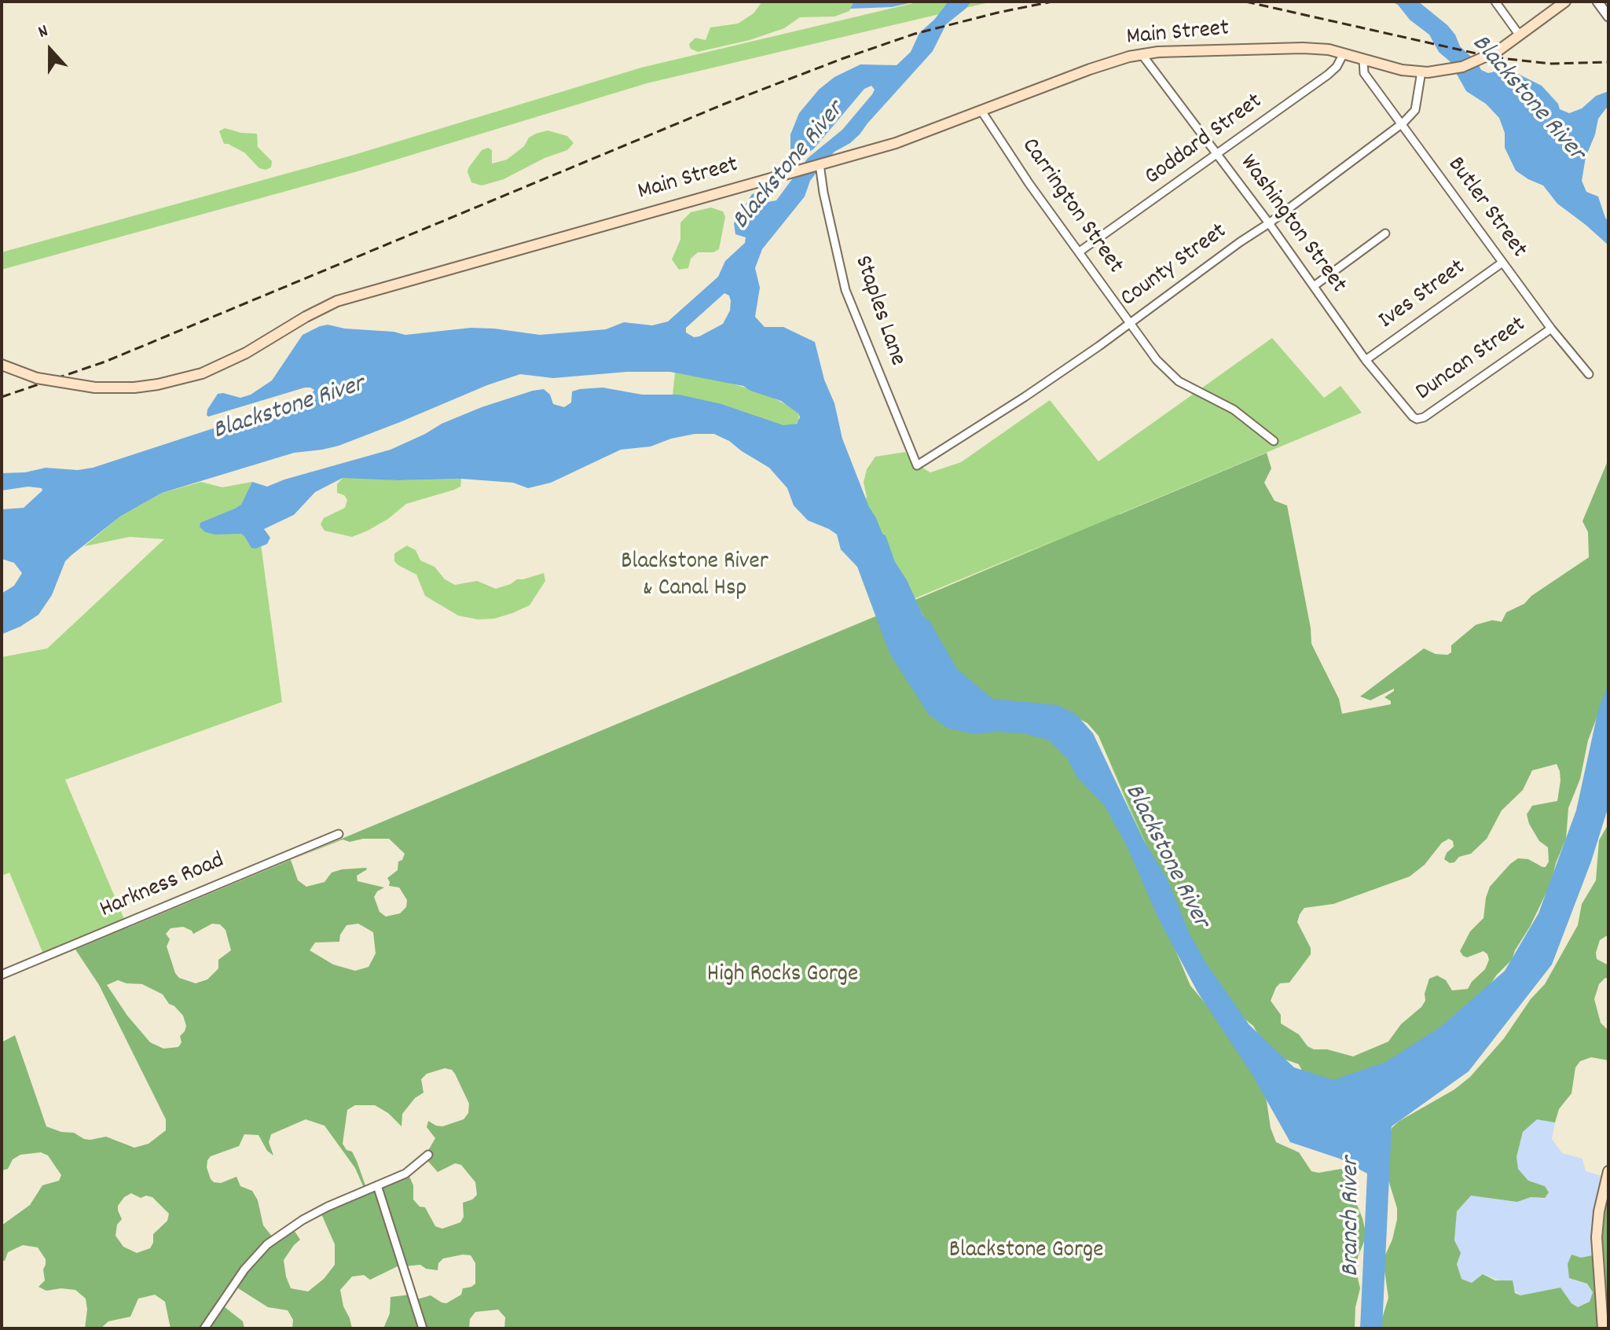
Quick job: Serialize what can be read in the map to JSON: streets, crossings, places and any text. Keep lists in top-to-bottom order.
{
  "streets": {
    "main road": ["Main Street"],
    "street": [
      "Goddard Street",
      "Carrington Street",
      "Butler Street",
      "Washington Street",
      "County Street",
      "Ives Street",
      "Staples Lane",
      "Duncan Street",
      "Harkness Road"
    ]
  },
  "crossings": [
    ["Main Street", "Goddard Street"],
    ["Main Street", "Carrington Street"],
    ["Main Street", "Butler Street"],
    ["Main Street", "Washington Street"],
    ["Main Street", "County Street"],
    ["Main Street", "Staples Lane"],
    ["Goddard Street", "Carrington Street"],
    ["Goddard Street", "Washington Street"],
    ["Carrington Street", "County Street"],
    ["Butler Street", "County Street"],
    ["Butler Street", "Ives Street"],
    ["Butler Street", "Duncan Street"],
    ["Washington Street", "County Street"],
    ["Washington Street", "Ives Street"],
    ["Washington Street", "Duncan Street"],
    ["County Street", "Staples Lane"]
  ],
  "water": ["Blackstone River", "Branch River"],
  "parks": ["Blackstone River & Canal Hsp", "High Rocks Gorge", "Blackstone Gorge"],
  "north": "top"
}
